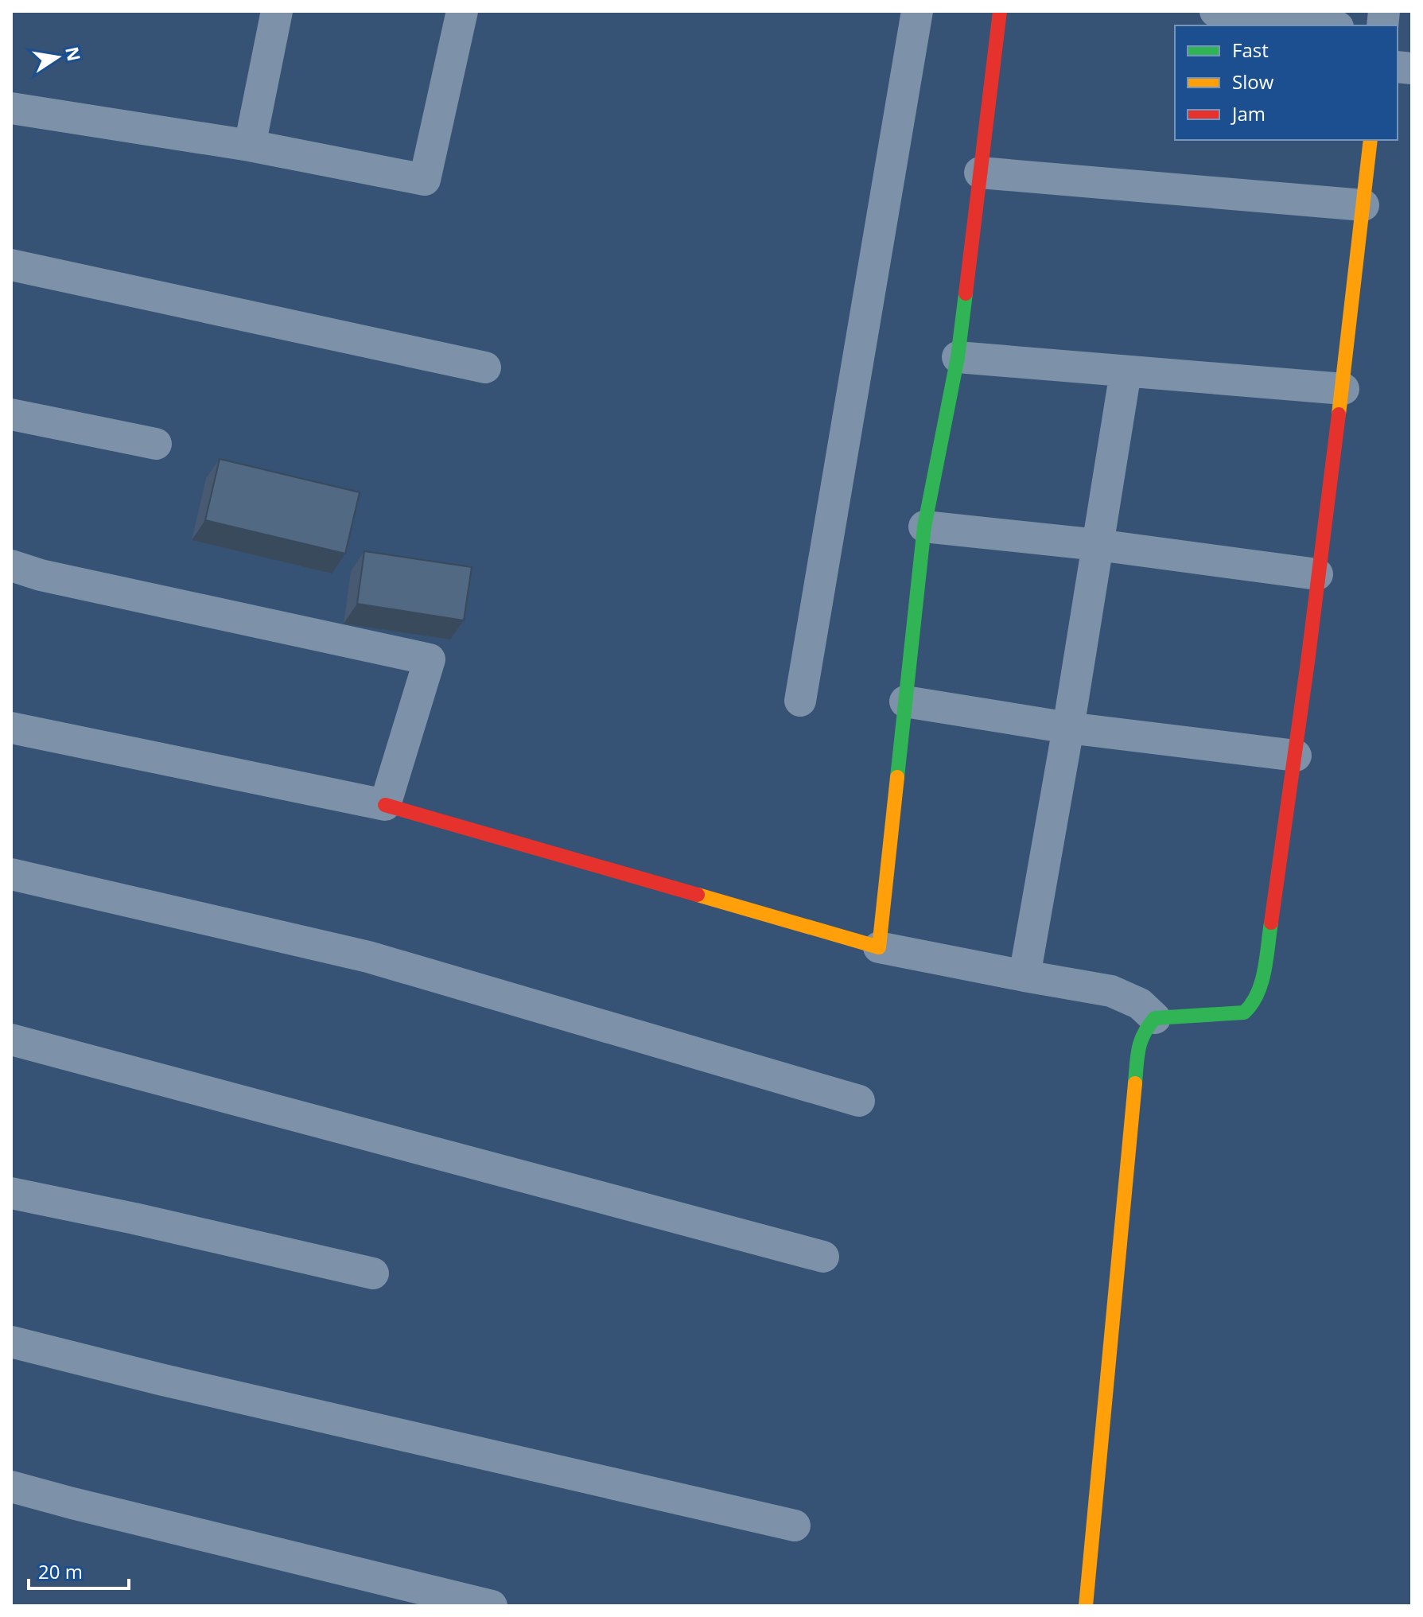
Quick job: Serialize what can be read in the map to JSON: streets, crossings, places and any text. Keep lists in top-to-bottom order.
{
  "legend": ["Fast", "Slow", "Jam"],
  "scale_bar": "20 m",
  "north": "right"
}
